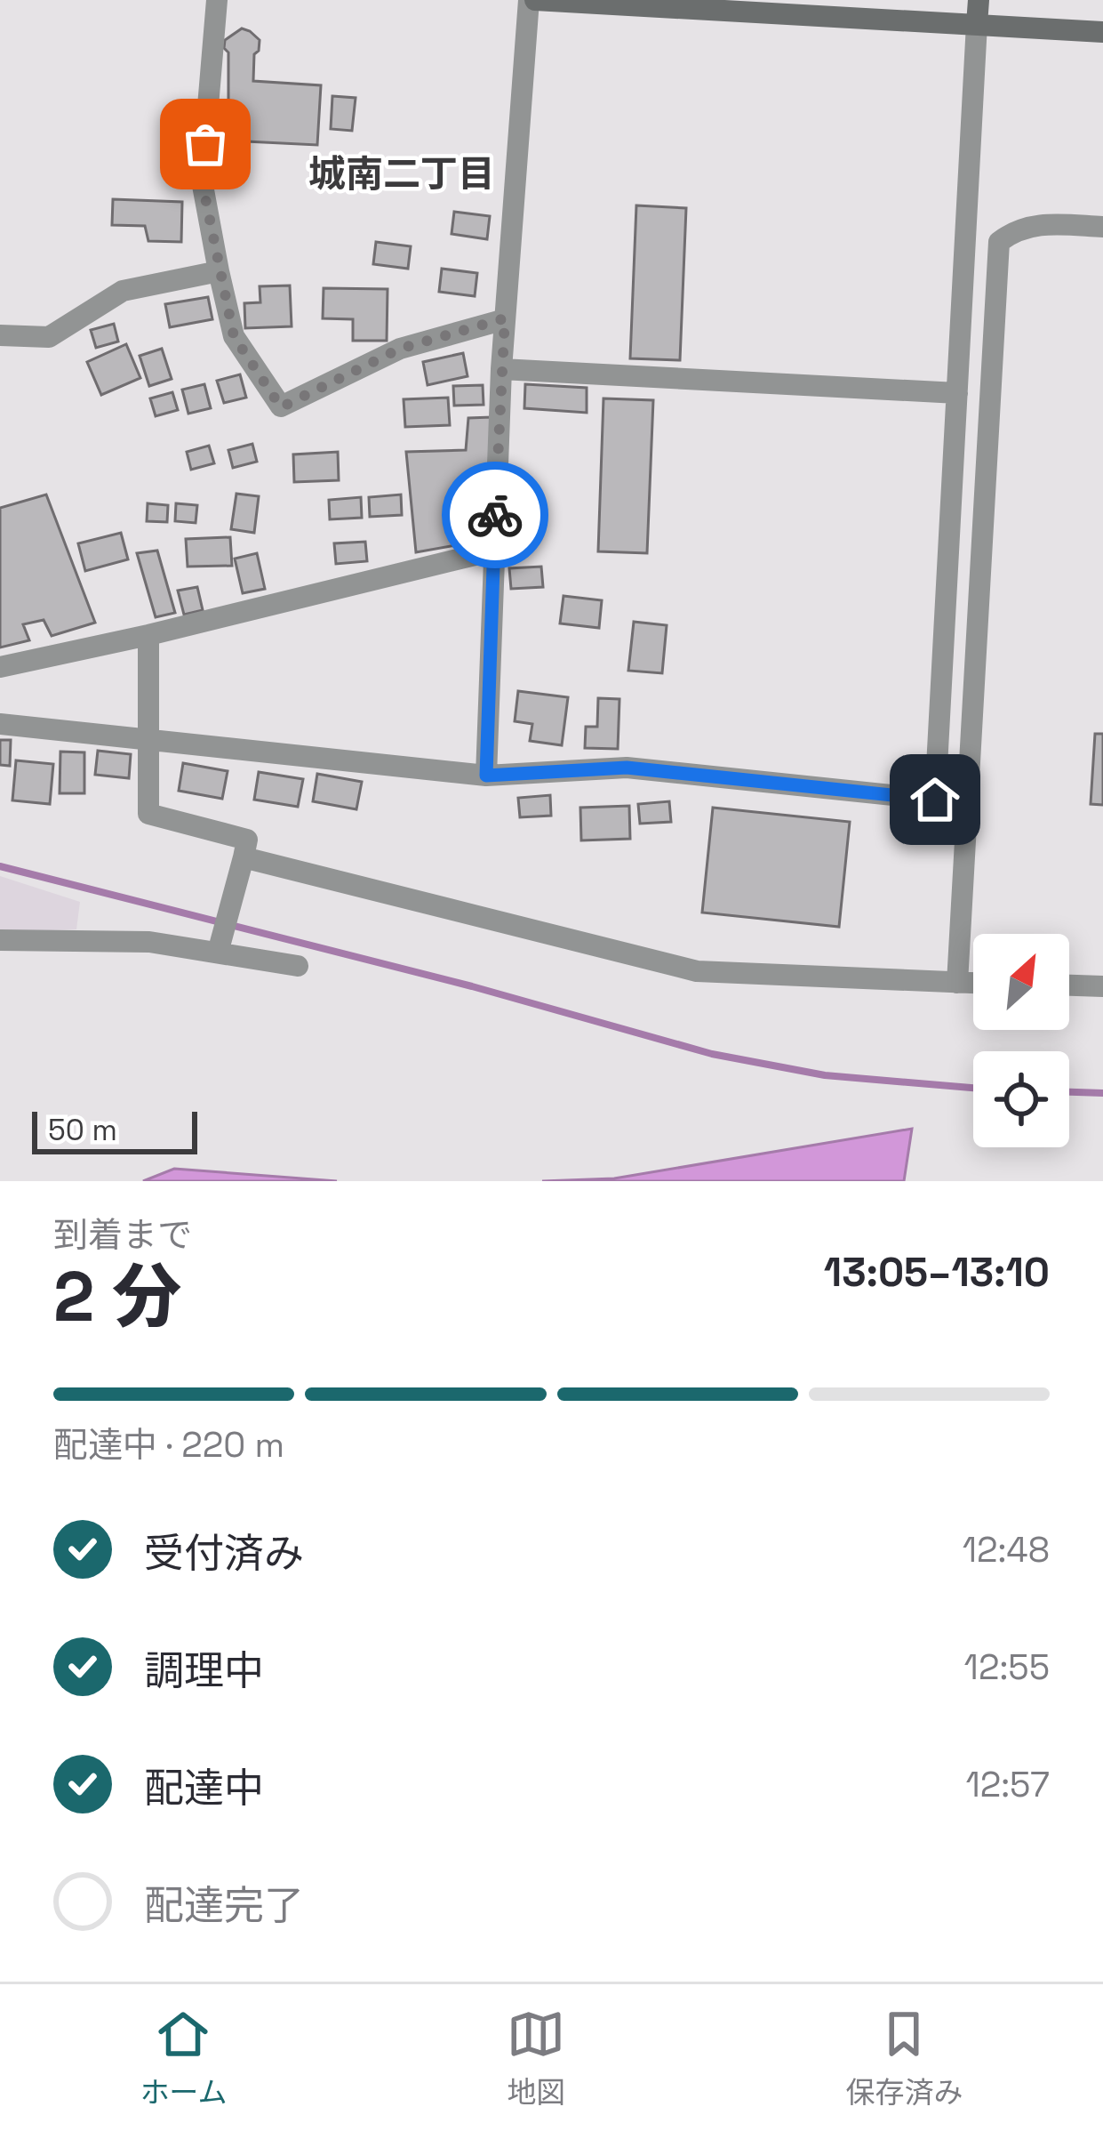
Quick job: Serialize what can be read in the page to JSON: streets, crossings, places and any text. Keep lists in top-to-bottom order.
{
  "districts": ["城南二丁目"],
  "scale_bar": "50 m",
  "north": "top right",
  "page": {
    "scale": "50 m",
    "heading": ["2 分", "到着まで", "13:05–13:10"],
    "bar": "配達中 · 220 m",
    "list": [
      ["受付済み", "12:48"],
      ["調理中", "12:55"],
      ["配達中", "12:57"],
      "配達完了"
    ],
    "tabs": ["ホーム", "地図", "保存済み"]
  }
}
